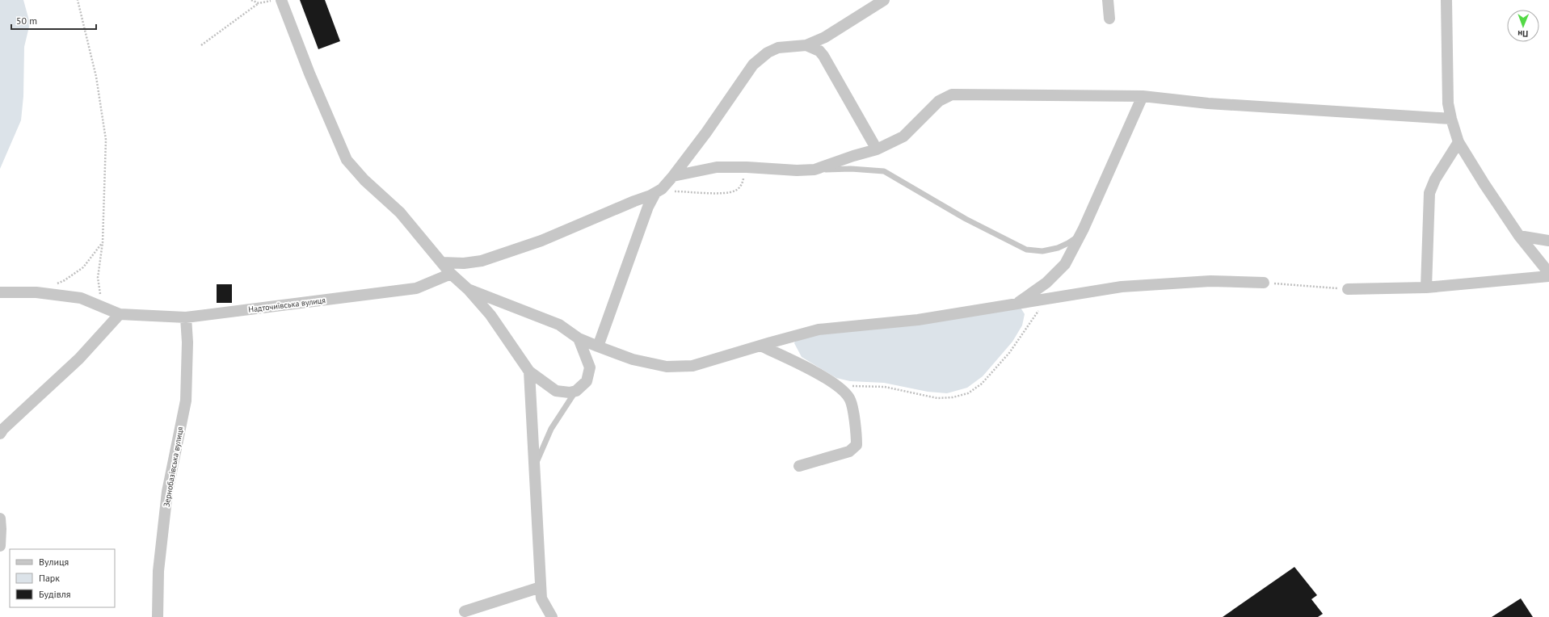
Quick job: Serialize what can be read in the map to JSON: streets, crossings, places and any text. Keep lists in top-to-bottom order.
{
  "streets": {
    "street": ["Надточиївська вулиця", "Зернобазівська вулиця"]
  },
  "crossings": [
    ["Надточиївська вулиця", "Зернобазівська вулиця"]
  ],
  "legend": ["Вулиця", "Парк", "Будівля"],
  "scale_bar": "50 m",
  "north": "bottom"
}
